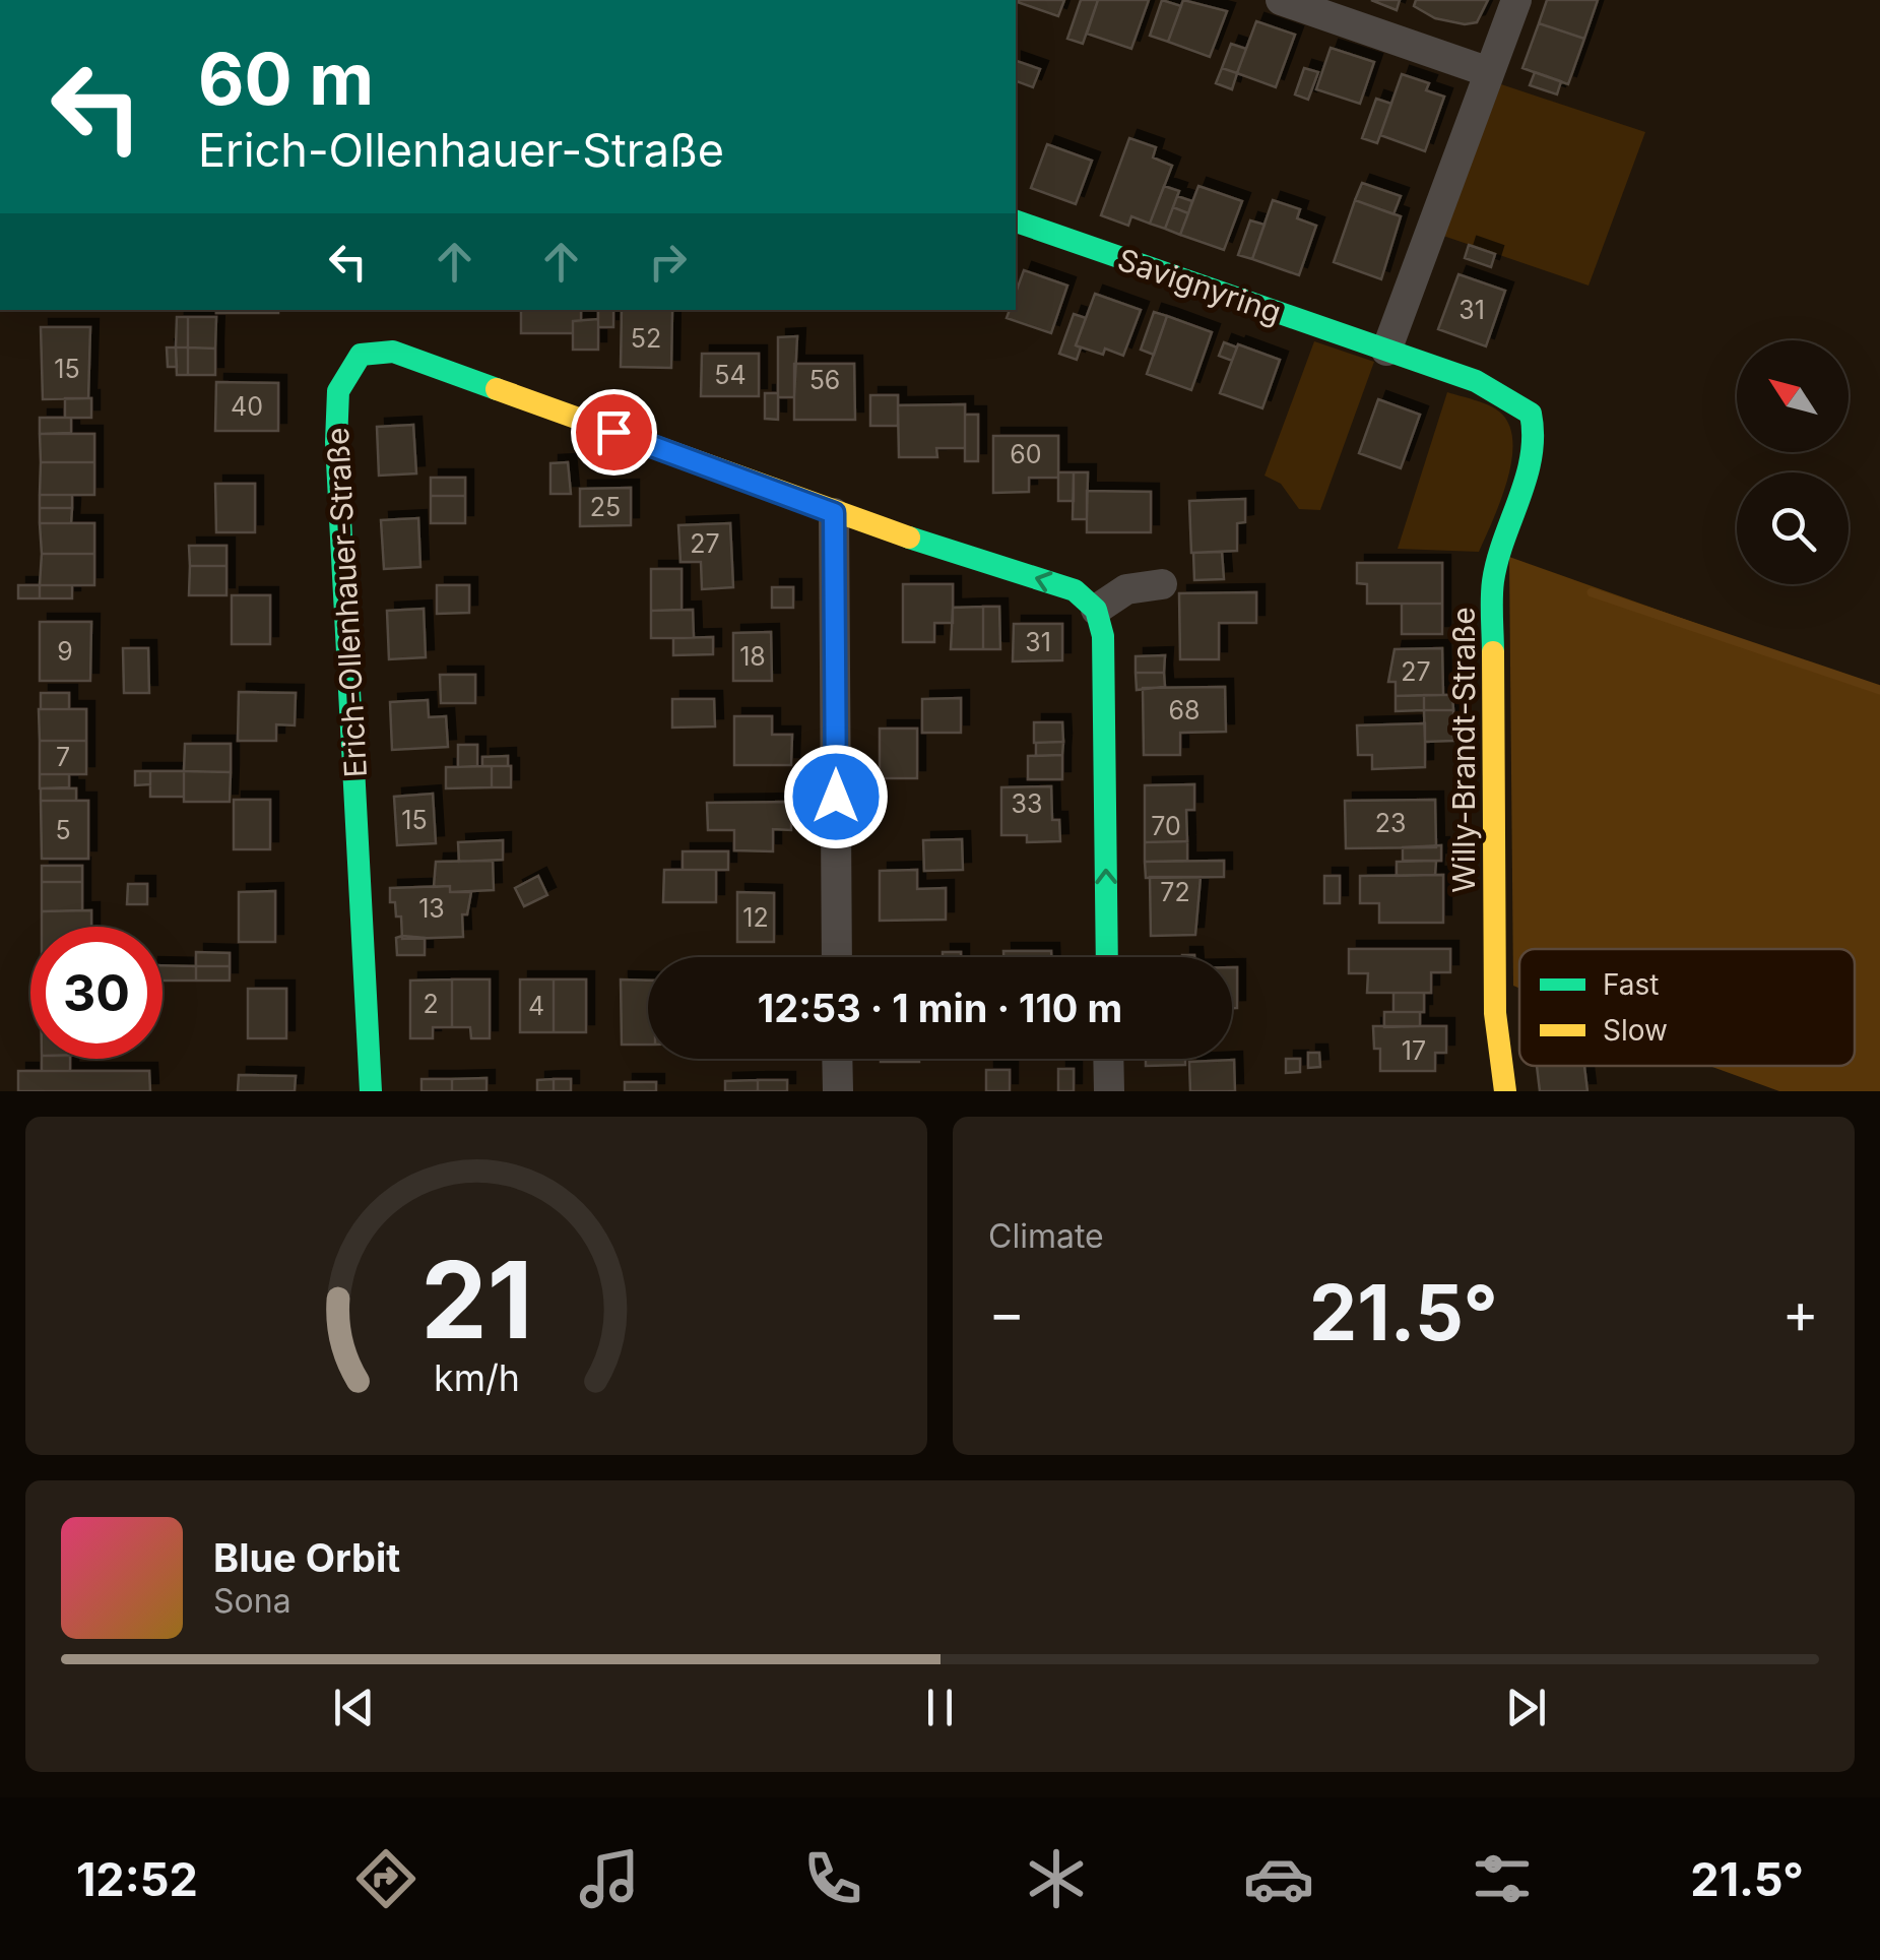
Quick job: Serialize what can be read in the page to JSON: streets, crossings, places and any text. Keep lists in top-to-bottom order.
{
  "streets": {
    "street": ["Savignyring", "Erich-Ollenhauer-Straße", "Willy-Brandt-Straße"]
  },
  "crossings": [
    ["Savignyring", "Willy-Brandt-Straße"]
  ],
  "house_numbers": [
    "31",
    "52",
    "15",
    "54",
    "56",
    "40",
    "60",
    "25",
    "27",
    "31",
    "9",
    "18",
    "27",
    "68",
    "7",
    "33",
    "15",
    "23",
    "70",
    "5",
    "72",
    "13",
    "12",
    "2",
    "4",
    "17"
  ],
  "legend": ["Fast", "Slow"],
  "north": "top left",
  "page": {
    "turn": ["60 m", "Erich-Ollenhauer-Straße"],
    "limit": "30",
    "trip": "12:53 · 1 min · 110 m",
    "tile": "Climate",
    "heat": ["−", "21.5°", "+"],
    "song": ["Blue Orbit", "Sona"],
    "tabs": ["12:52", "21.5°"],
    "gauge": ["21", "km/h"]
  }
}
